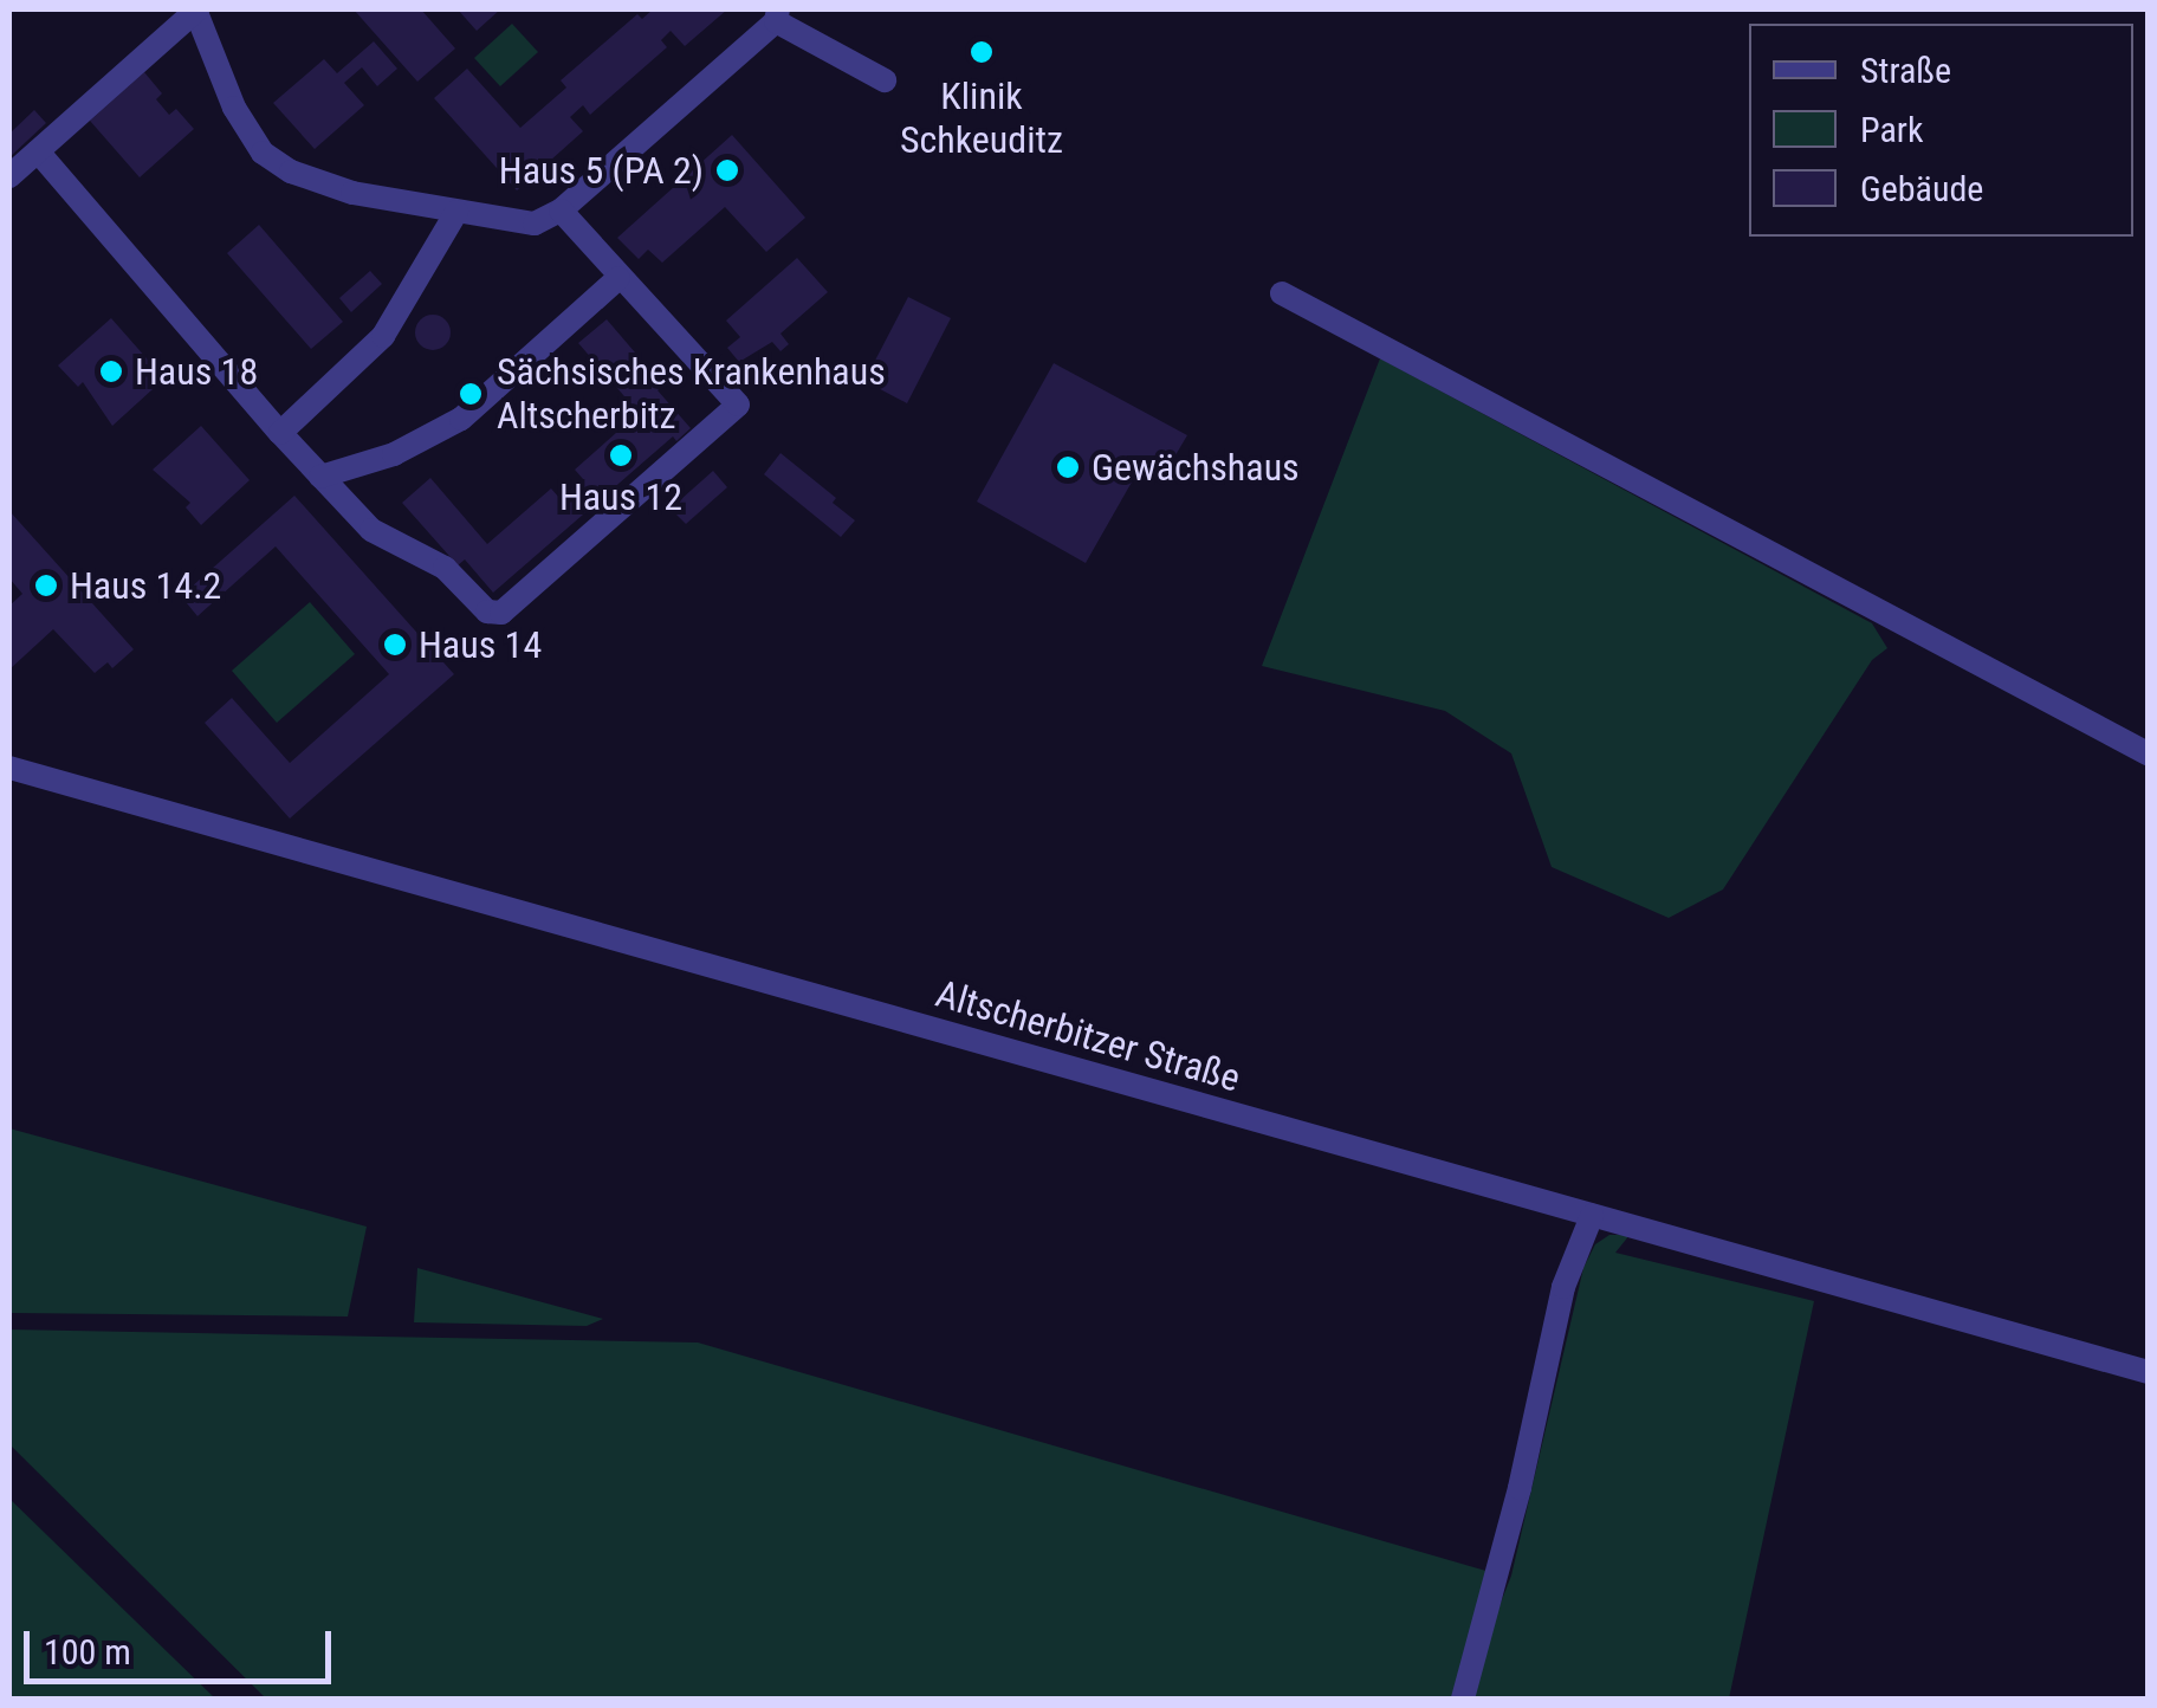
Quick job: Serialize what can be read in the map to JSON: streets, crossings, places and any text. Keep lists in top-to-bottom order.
{
  "streets": {
    "street": ["Altscherbitzer Straße"]
  },
  "places": [
    "Klinik Schkeuditz",
    "Haus 5 (PA 2)",
    "Haus 18",
    "Sächsisches Krankenhaus Altscherbitz",
    "Haus 12",
    "Gewächshaus",
    "Haus 14.2",
    "Haus 14"
  ],
  "legend": ["Straße", "Park", "Gebäude"],
  "scale_bar": "100 m"
}
